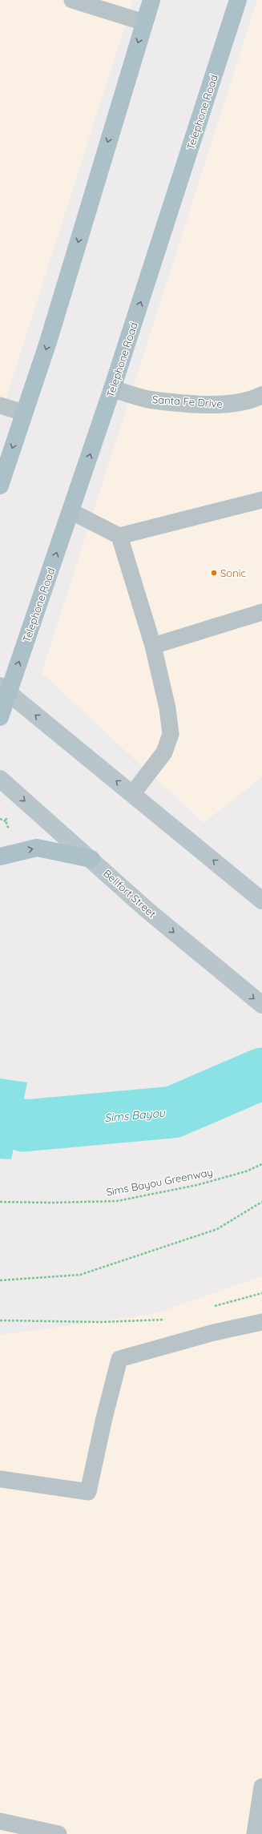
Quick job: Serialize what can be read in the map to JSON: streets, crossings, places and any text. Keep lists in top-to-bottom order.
{
  "streets": {
    "main road": ["Telephone Road", "Bellfort Street"],
    "street": ["Santa Fe Drive"],
    "path": ["Sims Bayou Greenway"]
  },
  "crossings": [
    ["Telephone Road", "Santa Fe Drive"]
  ],
  "water": ["Sims Bayou"],
  "places": ["Sonic"]
}
